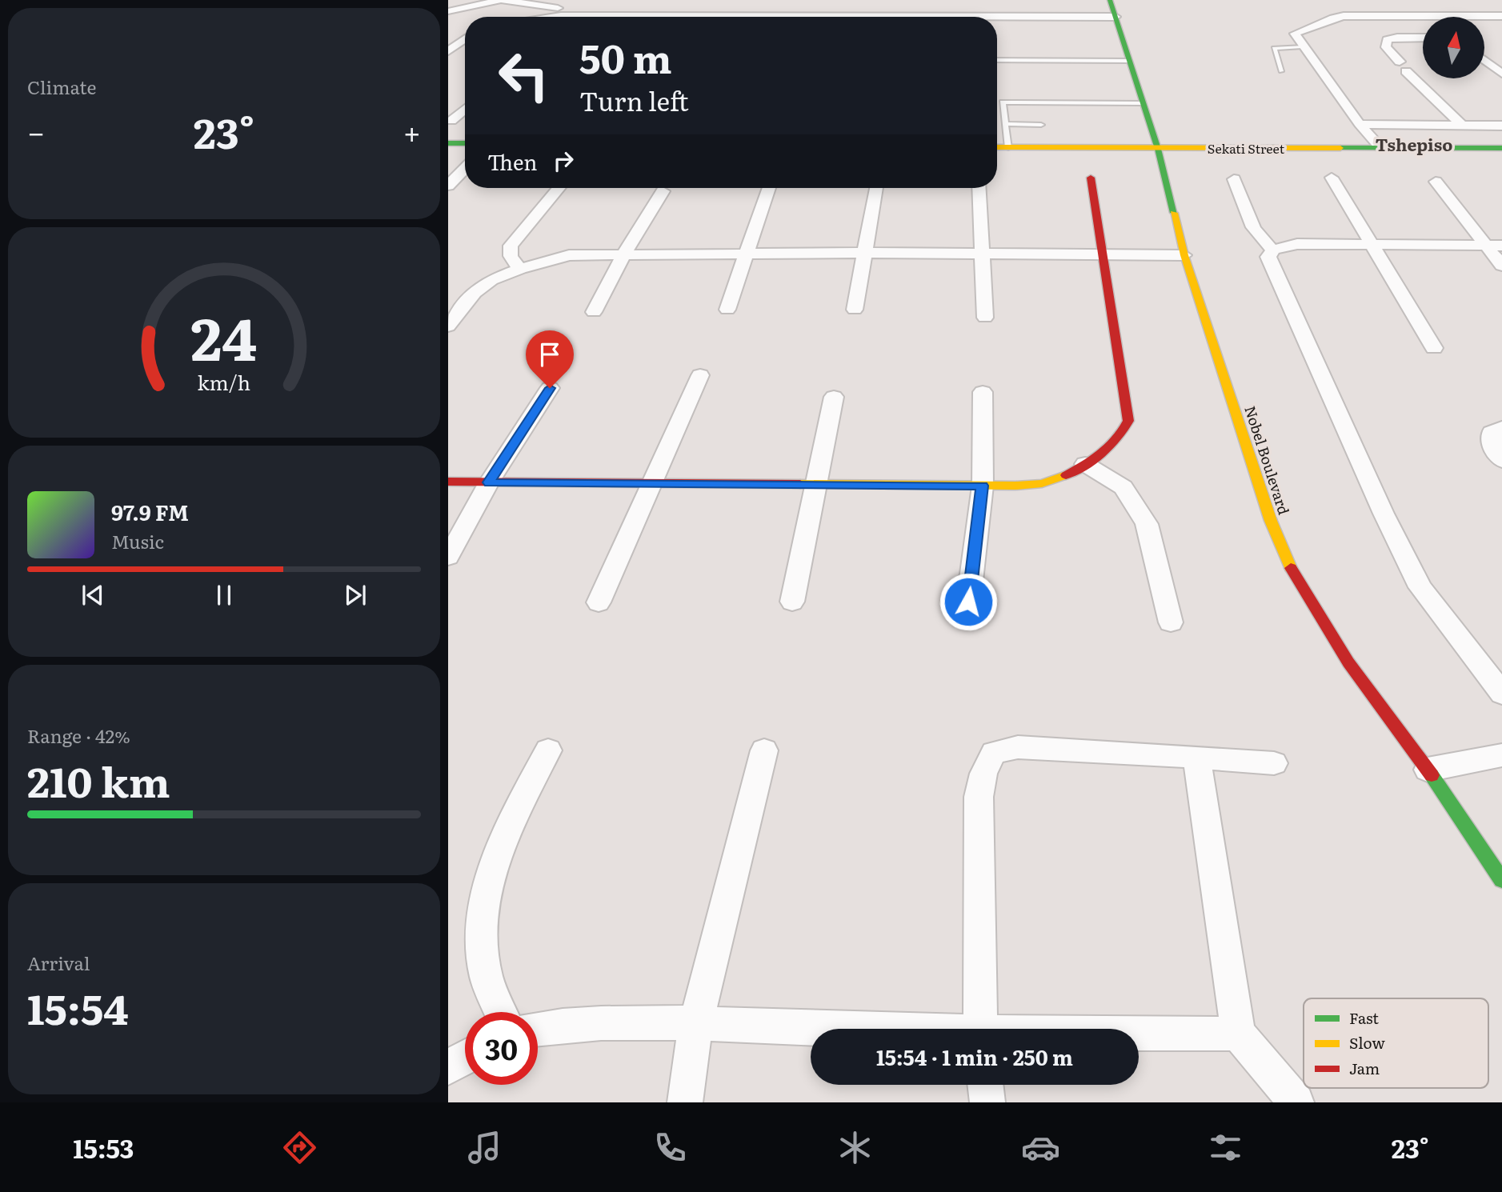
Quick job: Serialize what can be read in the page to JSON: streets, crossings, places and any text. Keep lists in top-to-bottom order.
{
  "streets": {
    "street": ["Sekati Street", "Nobel Boulevard"]
  },
  "crossings": [
    ["Sekati Street", "Nobel Boulevard"]
  ],
  "districts": ["Tshepiso"],
  "legend": ["Fast", "Slow", "Jam"],
  "north": "top",
  "page": {
    "tile": [
      "Climate",
      ["Range · 42%", "210 km"],
      ["Arrival", "15:54"]
    ],
    "turn": ["50 m", "Turn left"],
    "heat": ["−", "23°", "+"],
    "then": "Then",
    "song": ["97.9 FM", "Music"],
    "limit": "30",
    "trip": "15:54 · 1 min · 250 m",
    "tabs": ["15:53", "23°"],
    "gauge": ["24", "km/h"]
  }
}
